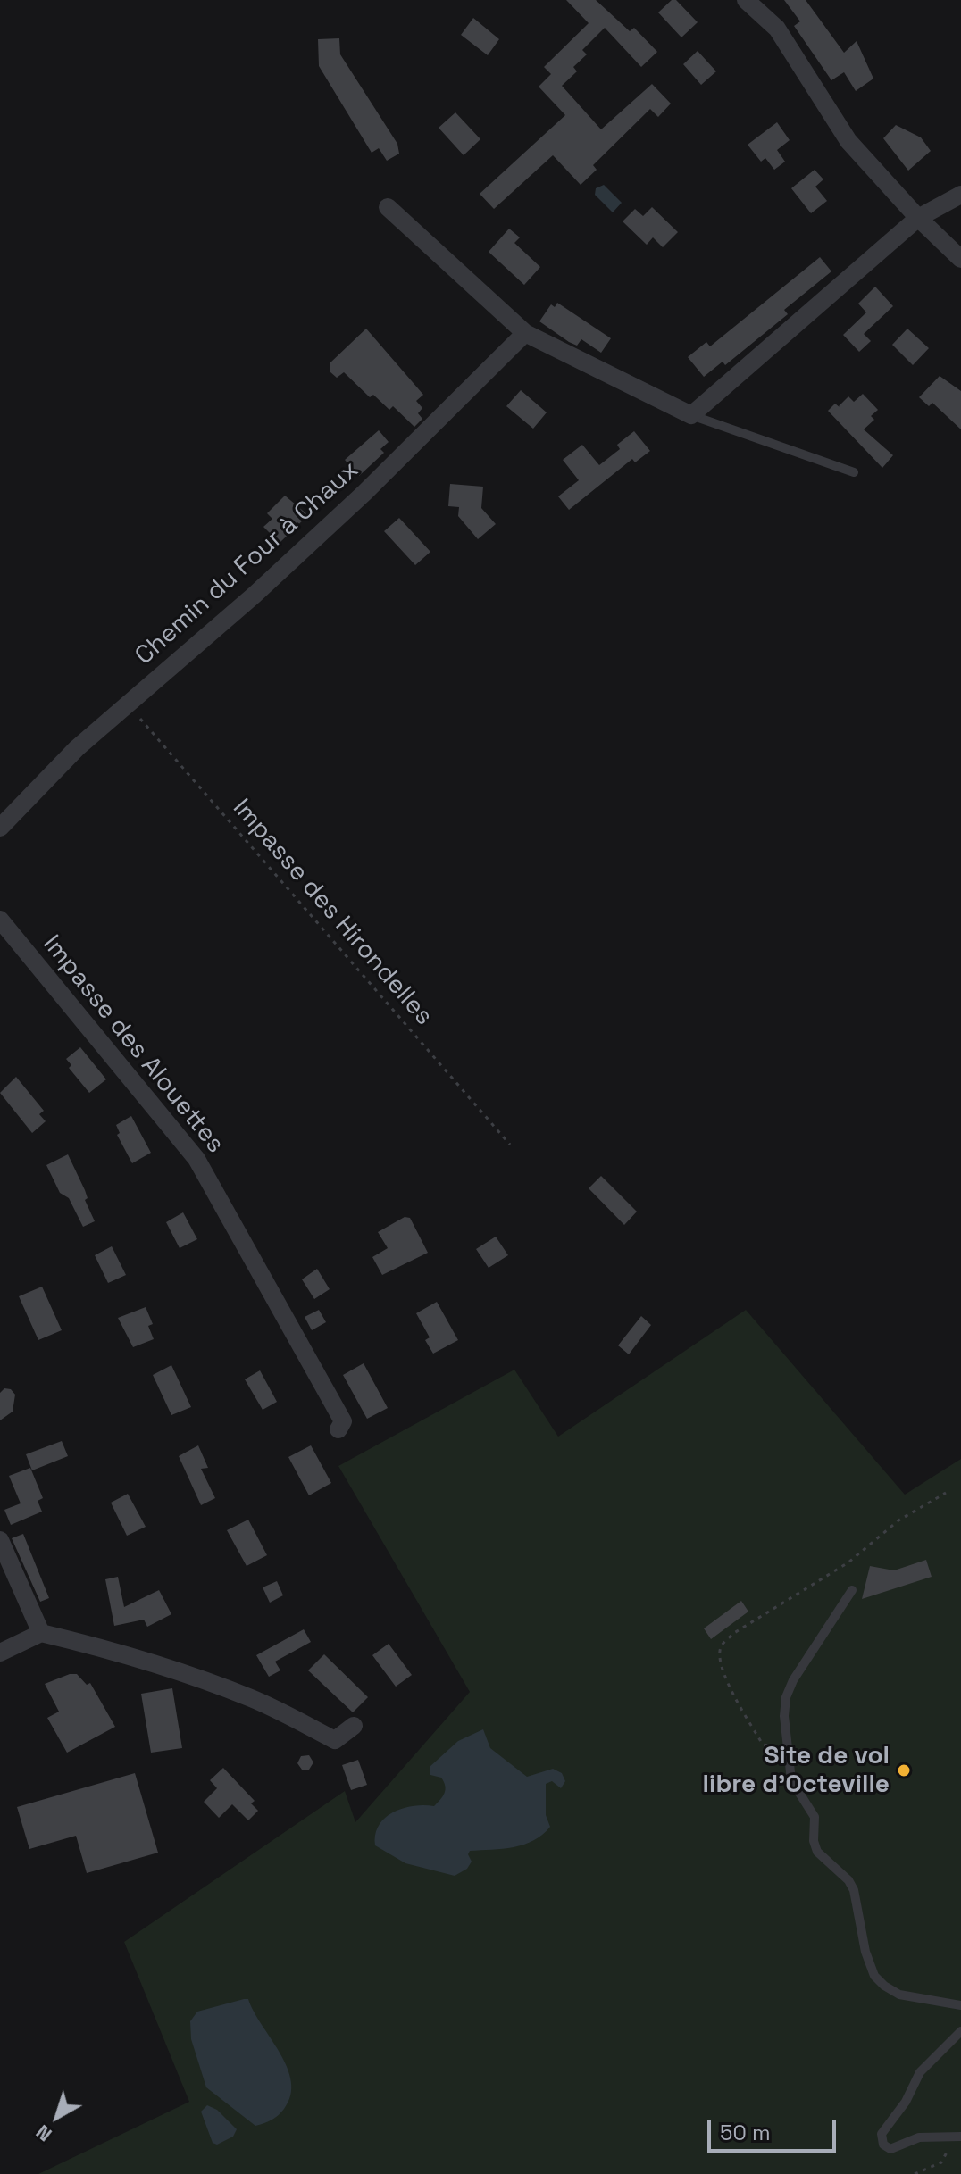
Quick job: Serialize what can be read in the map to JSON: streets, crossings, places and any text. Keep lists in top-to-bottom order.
{
  "streets": {
    "street": ["Chemin du Four à Chaux", "Impasse des Alouettes"],
    "path": ["Impasse des Hirondelles"]
  },
  "crossings": [
    ["Chemin du Four à Chaux", "Impasse des Hirondelles"]
  ],
  "places": ["Site de vol libre d'Octeville"],
  "scale_bar": "50 m",
  "north": "bottom left"
}
